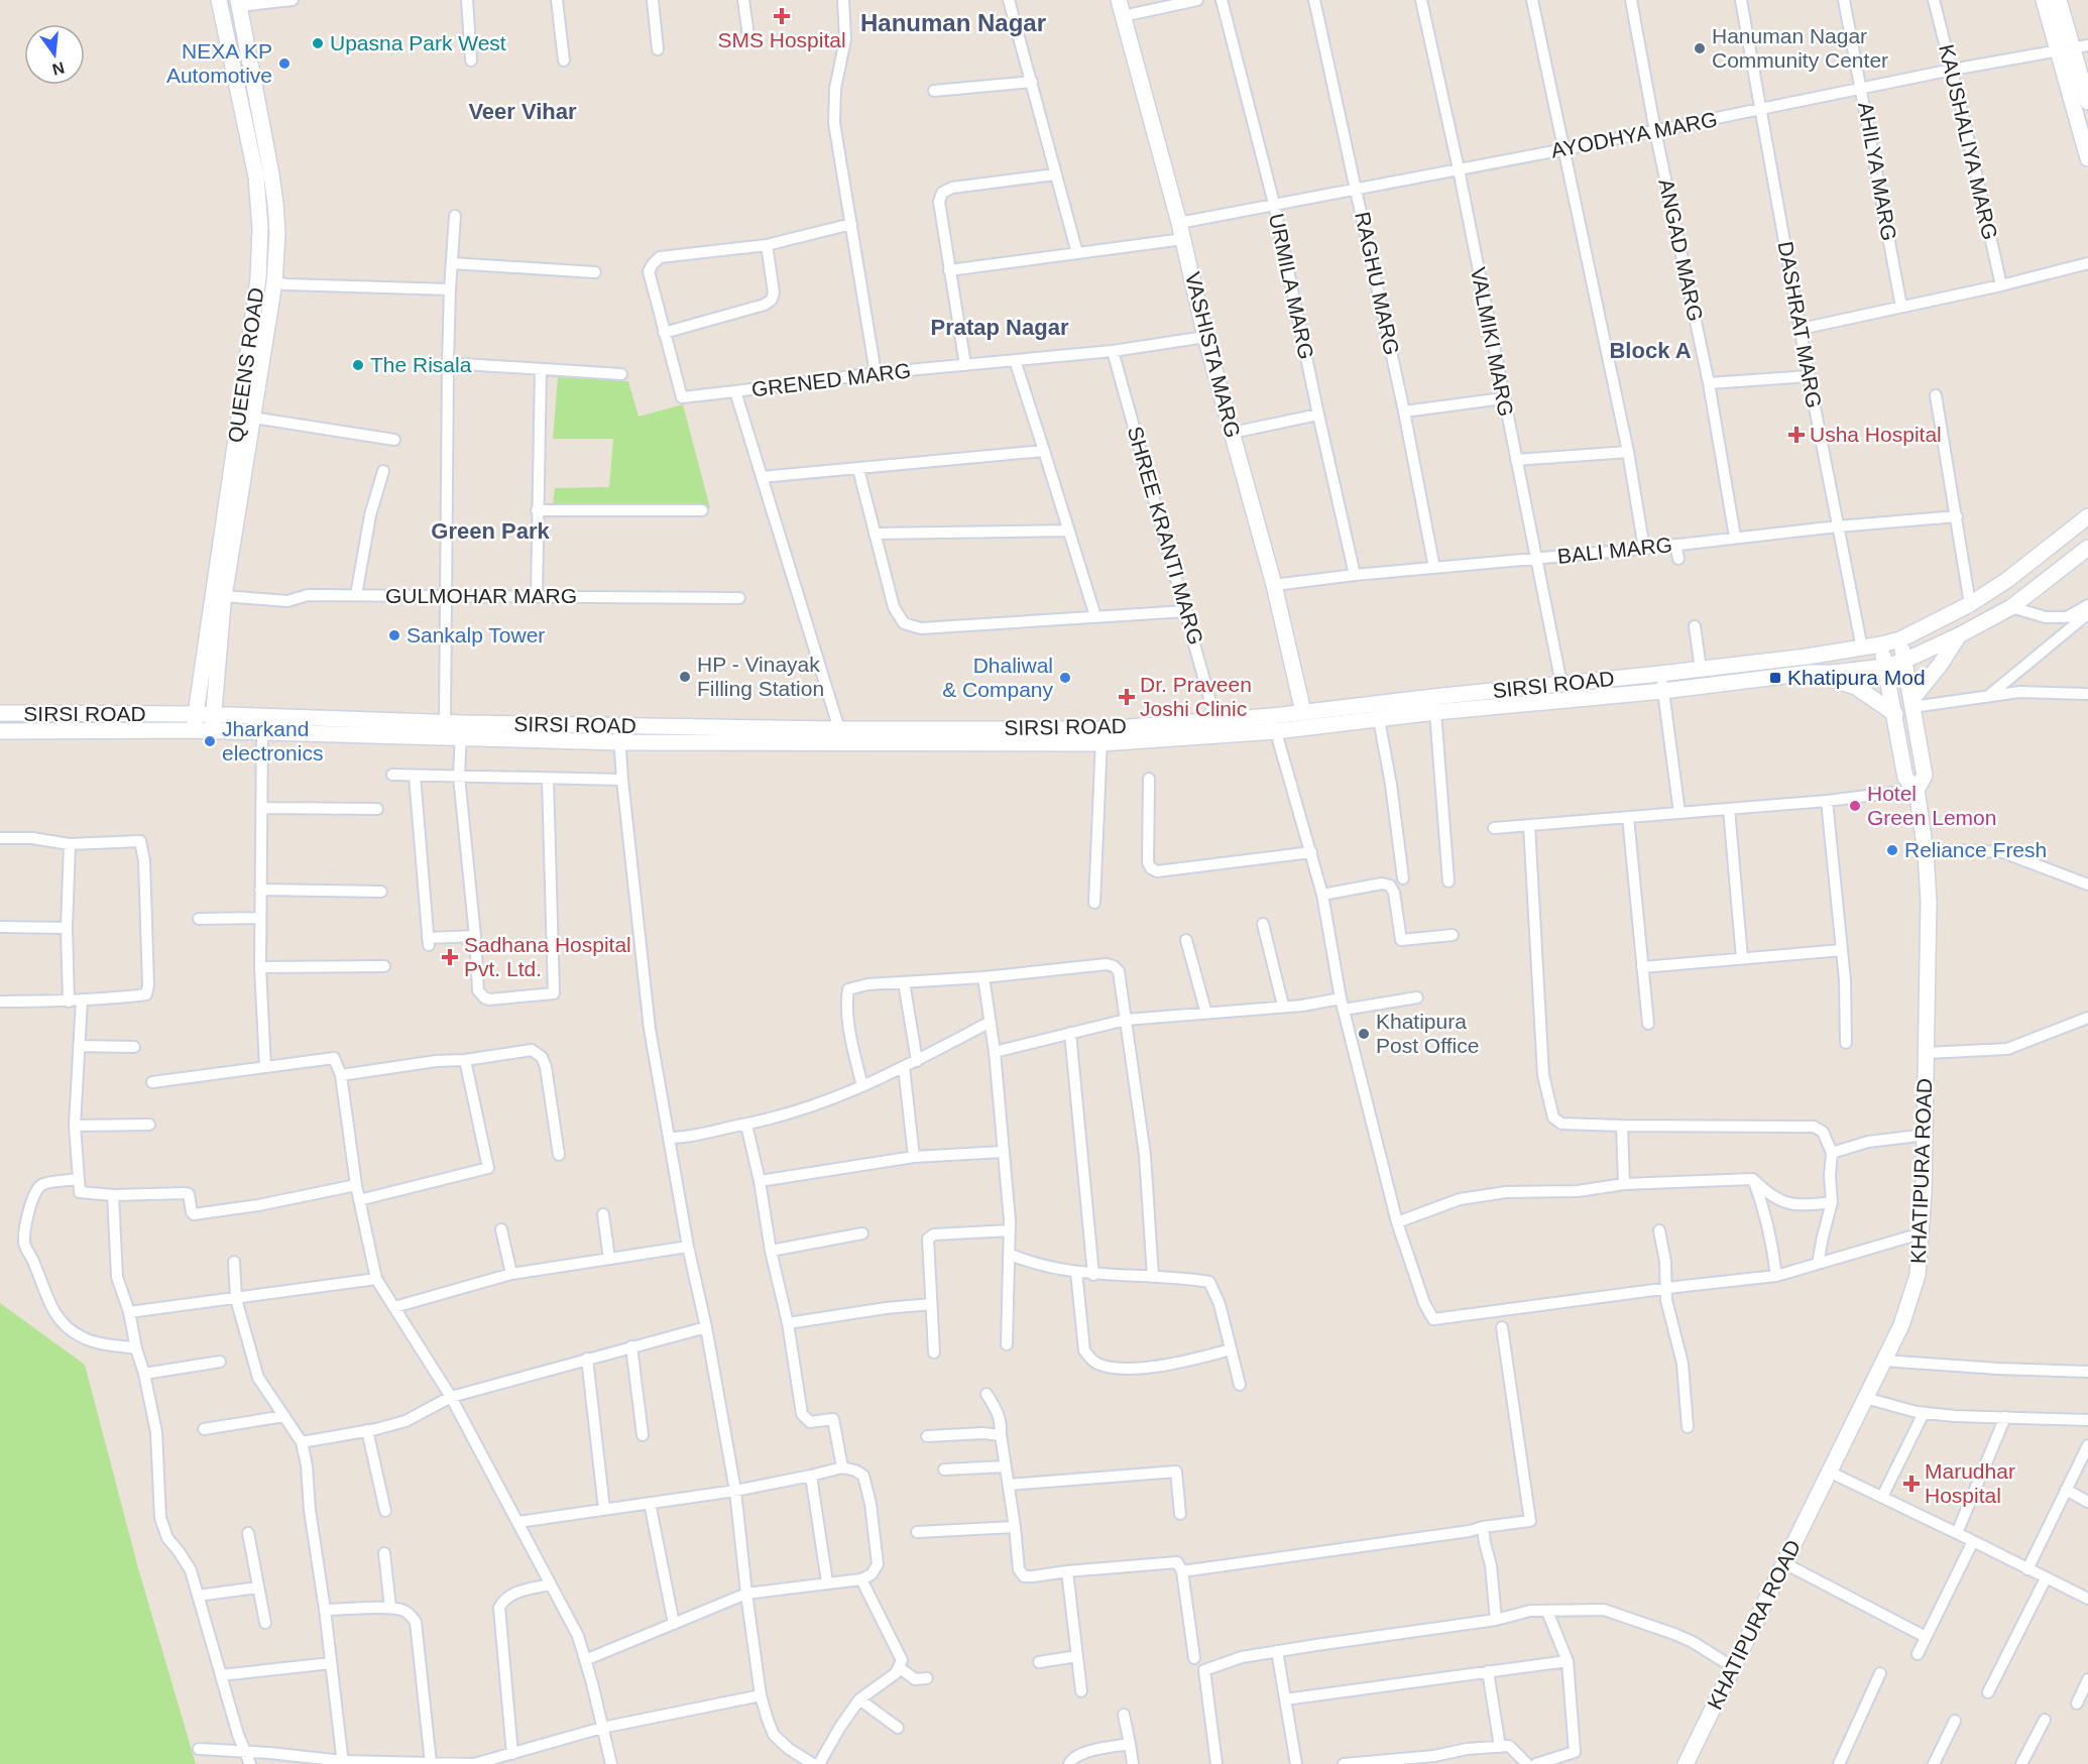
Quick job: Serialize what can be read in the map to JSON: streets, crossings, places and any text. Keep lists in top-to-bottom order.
{
  "streets": {
    "street": [
      "AYODHYA MARG",
      "KAUSHALIYA MARG",
      "AHILYA MARG",
      "ANGAD MARG",
      "RAGHU MARG",
      "URMILA MARG",
      "DASHRAT MARG",
      "VALMIKI MARG",
      "VASHISTA MARG",
      "QUEENS ROAD",
      "GRENED MARG",
      "SHREE KRANTI MARG",
      "BALI MARG",
      "GULMOHAR MARG",
      "SIRSI ROAD",
      "KHATIPURA ROAD"
    ]
  },
  "crossings": [
    ["AYODHYA MARG", "KAUSHALIYA MARG"],
    ["AYODHYA MARG", "AHILYA MARG"],
    ["AYODHYA MARG", "ANGAD MARG"],
    ["AYODHYA MARG", "RAGHU MARG"],
    ["AYODHYA MARG", "URMILA MARG"],
    ["AYODHYA MARG", "DASHRAT MARG"],
    ["AYODHYA MARG", "VALMIKI MARG"],
    ["AYODHYA MARG", "VASHISTA MARG"],
    ["ANGAD MARG", "BALI MARG"],
    ["RAGHU MARG", "BALI MARG"],
    ["URMILA MARG", "BALI MARG"],
    ["DASHRAT MARG", "BALI MARG"],
    ["DASHRAT MARG", "SIRSI ROAD"],
    ["VALMIKI MARG", "BALI MARG"],
    ["VALMIKI MARG", "SIRSI ROAD"],
    ["VASHISTA MARG", "GRENED MARG"],
    ["VASHISTA MARG", "BALI MARG"],
    ["VASHISTA MARG", "SIRSI ROAD"],
    ["QUEENS ROAD", "GULMOHAR MARG"],
    ["QUEENS ROAD", "SIRSI ROAD"],
    ["GRENED MARG", "SHREE KRANTI MARG"],
    ["GRENED MARG", "SIRSI ROAD"],
    ["SHREE KRANTI MARG", "SIRSI ROAD"],
    ["SIRSI ROAD", "KHATIPURA ROAD"]
  ],
  "districts": [
    "Hanuman Nagar",
    "Veer Vihar",
    "Pratap Nagar",
    "Block A",
    "Green Park"
  ],
  "places": {
    "health": [
      "SMS Hospital",
      "Usha Hospital",
      "Dr. Praveen Joshi Clinic",
      "Sadhana Hospital Pvt. Ltd.",
      "Marudhar Hospital"
    ],
    "other": [
      "Upasna Park West",
      "Hanuman Nagar Community Center",
      "NEXA KP Automotive",
      "The Risala",
      "Sankalp Tower",
      "HP - Vinayak Filling Station",
      "Dhaliwal & Company",
      "Jharkand electronics",
      "Hotel Green Lemon",
      "Reliance Fresh",
      "Khatipura Post Office"
    ],
    "transit": ["Khatipura Mod"]
  },
  "north": "bottom"
}
